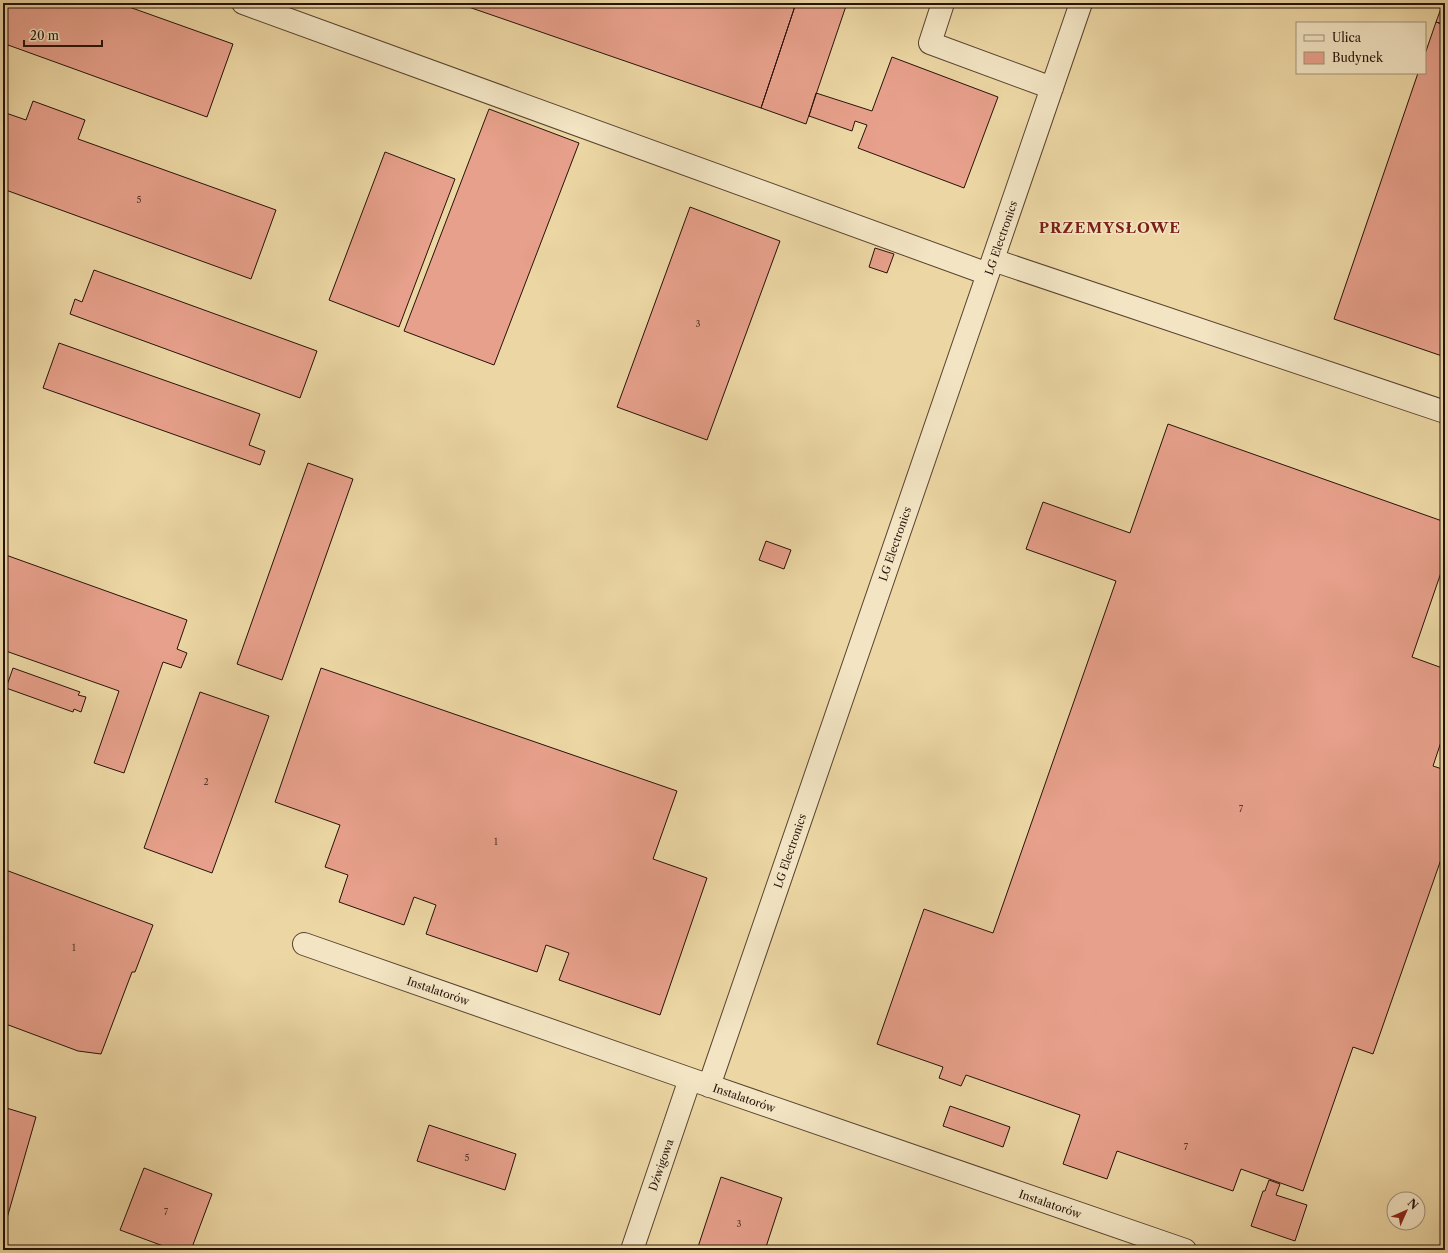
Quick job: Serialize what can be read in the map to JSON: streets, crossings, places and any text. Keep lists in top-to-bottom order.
{
  "streets": {
    "street": ["LG Electronics", "Instalatorów", "Dźwigowa"]
  },
  "crossings": [
    ["LG Electronics", "Instalatorów"],
    ["LG Electronics", "Dźwigowa"],
    ["Instalatorów", "Dźwigowa"]
  ],
  "districts": ["PRZEMYSŁOWE"],
  "house_numbers": [
    "5",
    "3",
    "2",
    "7",
    "1",
    "1",
    "7",
    "5",
    "7",
    "3"
  ],
  "legend": ["Ulica", "Budynek"],
  "scale_bar": "20 m",
  "north": "top right"
}
